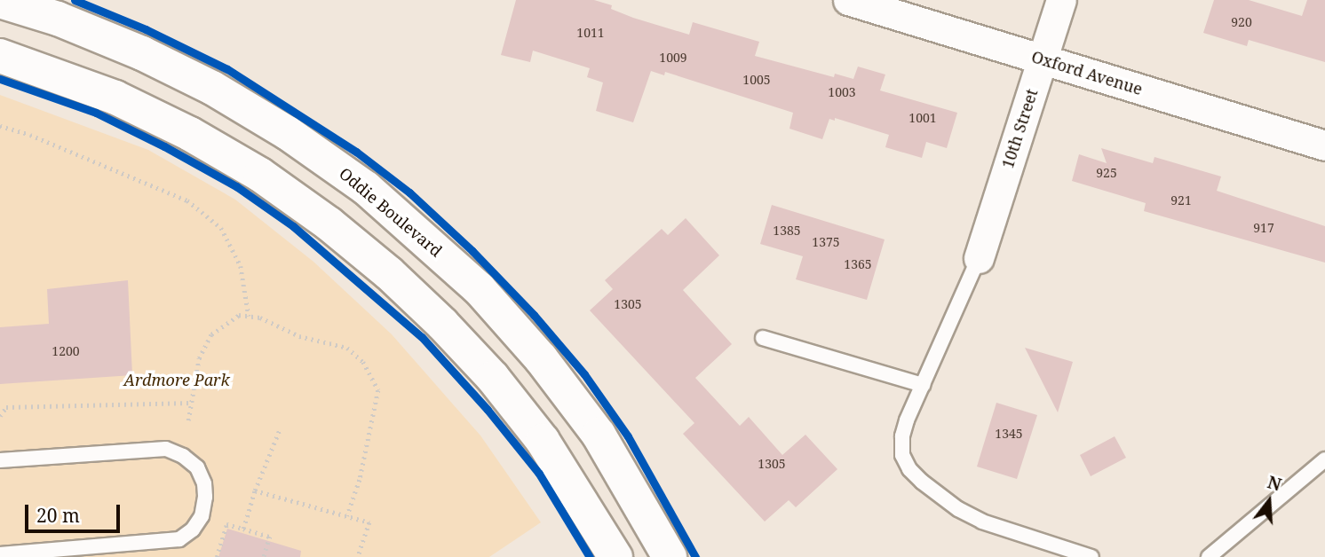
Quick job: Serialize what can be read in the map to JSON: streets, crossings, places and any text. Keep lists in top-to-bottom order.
{
  "streets": {
    "main road": ["Oddie Boulevard"],
    "street": ["Oxford Avenue", "10th Street"]
  },
  "crossings": [
    ["Oxford Avenue", "10th Street"]
  ],
  "parks": ["Ardmore Park"],
  "house_numbers": [
    "920",
    "1011",
    "1009",
    "1005",
    "1003",
    "1001",
    "925",
    "921",
    "917",
    "1385",
    "1375",
    "1365",
    "1305",
    "1200",
    "1345",
    "1305"
  ],
  "scale_bar": "20 m",
  "north": "top"
}
